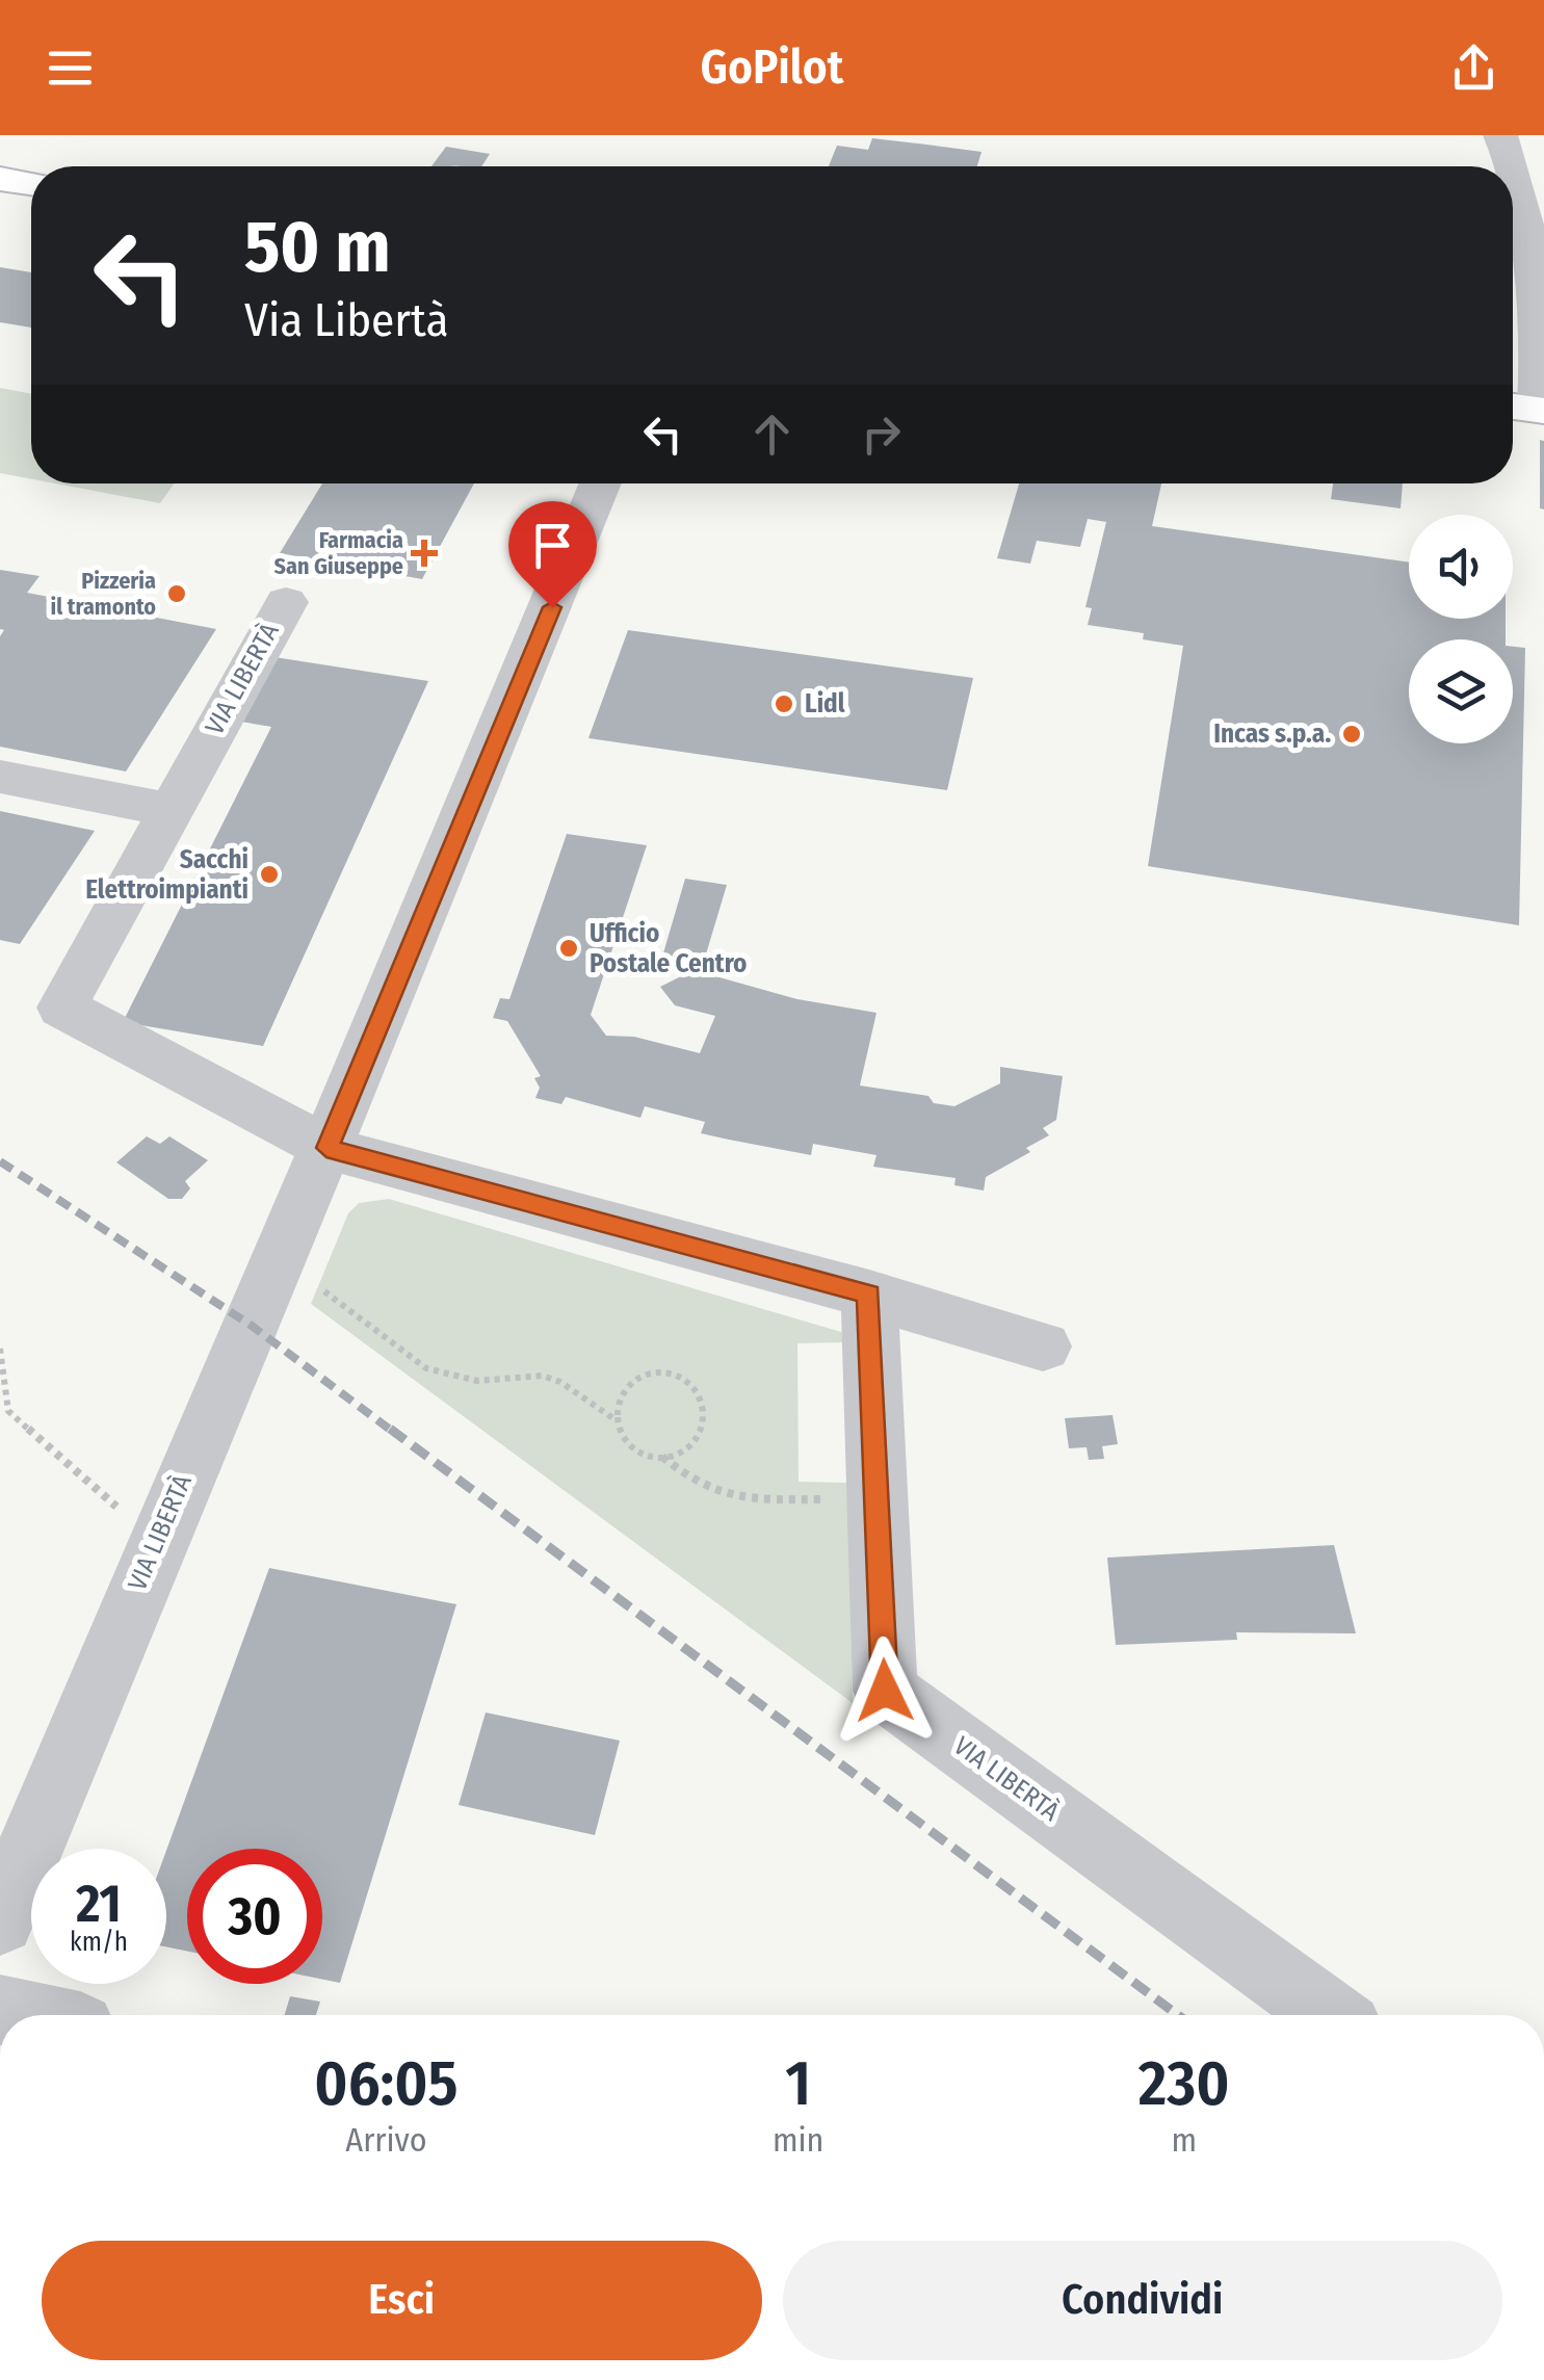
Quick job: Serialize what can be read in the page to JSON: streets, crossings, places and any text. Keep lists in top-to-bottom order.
{
  "streets": {
    "street": ["VIA LIBERTÀ"]
  },
  "places": {
    "health": ["Farmacia San Giuseppe"],
    "other": [
      "Pizzeria il tramonto",
      "Lidl",
      "Incas s.p.a.",
      "Sacchi Elettroimpianti",
      "Ufficio Postale Centro"
    ]
  },
  "page": {
    "header": "GoPilot",
    "turn": ["50 m", "Via Libertà"],
    "speed": "21 km/h",
    "limit": "30",
    "eta": [
      "06:05",
      "Arrivo",
      "1",
      "min",
      "230",
      "m"
    ],
    "buttons": ["Esci", "Condividi"]
  }
}
